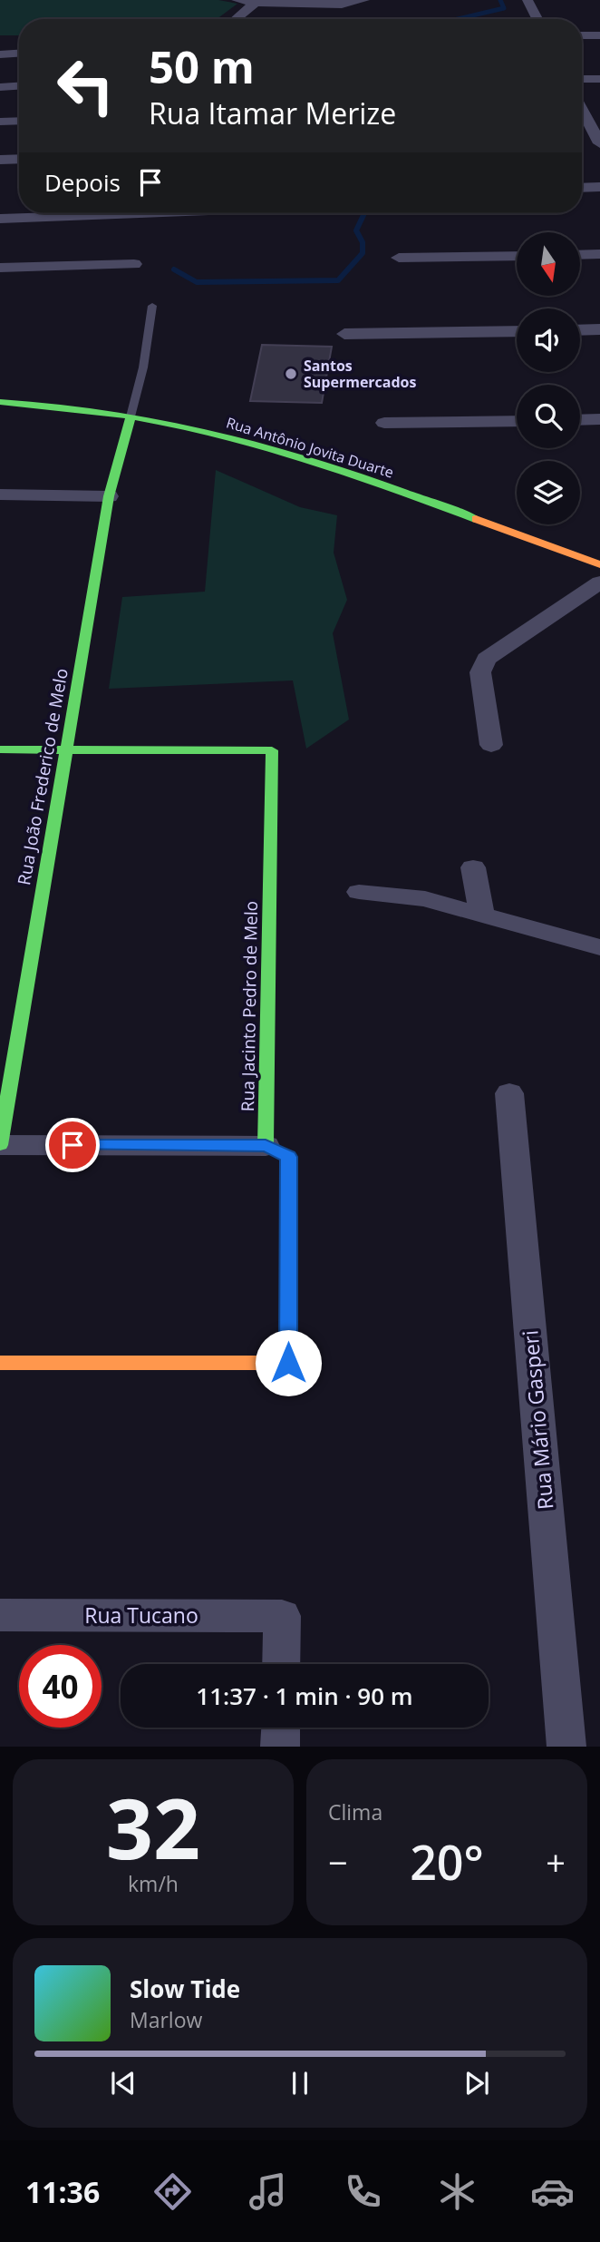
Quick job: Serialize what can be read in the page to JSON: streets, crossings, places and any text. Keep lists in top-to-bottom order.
{
  "streets": {
    "street": [
      "Rua Antônio Jovita Duarte",
      "Rua João Frederico de Melo",
      "Rua Jacinto Pedro de Melo",
      "Rua Mário Gasperi",
      "Rua Tucano"
    ]
  },
  "crossings": [
    ["Rua Antônio Jovita Duarte", "Rua João Frederico de Melo"],
    ["Rua João Frederico de Melo", "Rua Jacinto Pedro de Melo"]
  ],
  "places": ["Santos Supermercados"],
  "north": "bottom",
  "page": {
    "turn": ["50 m", "Rua Itamar Merize"],
    "then": "Depois",
    "limit": "40",
    "trip": "11:37 · 1 min · 90 m",
    "tile": [
      ["32", "km/h"],
      "Clima"
    ],
    "heat": ["−", "20°", "+"],
    "song": ["Slow Tide", "Marlow"],
    "tabs": "11:36"
  }
}
